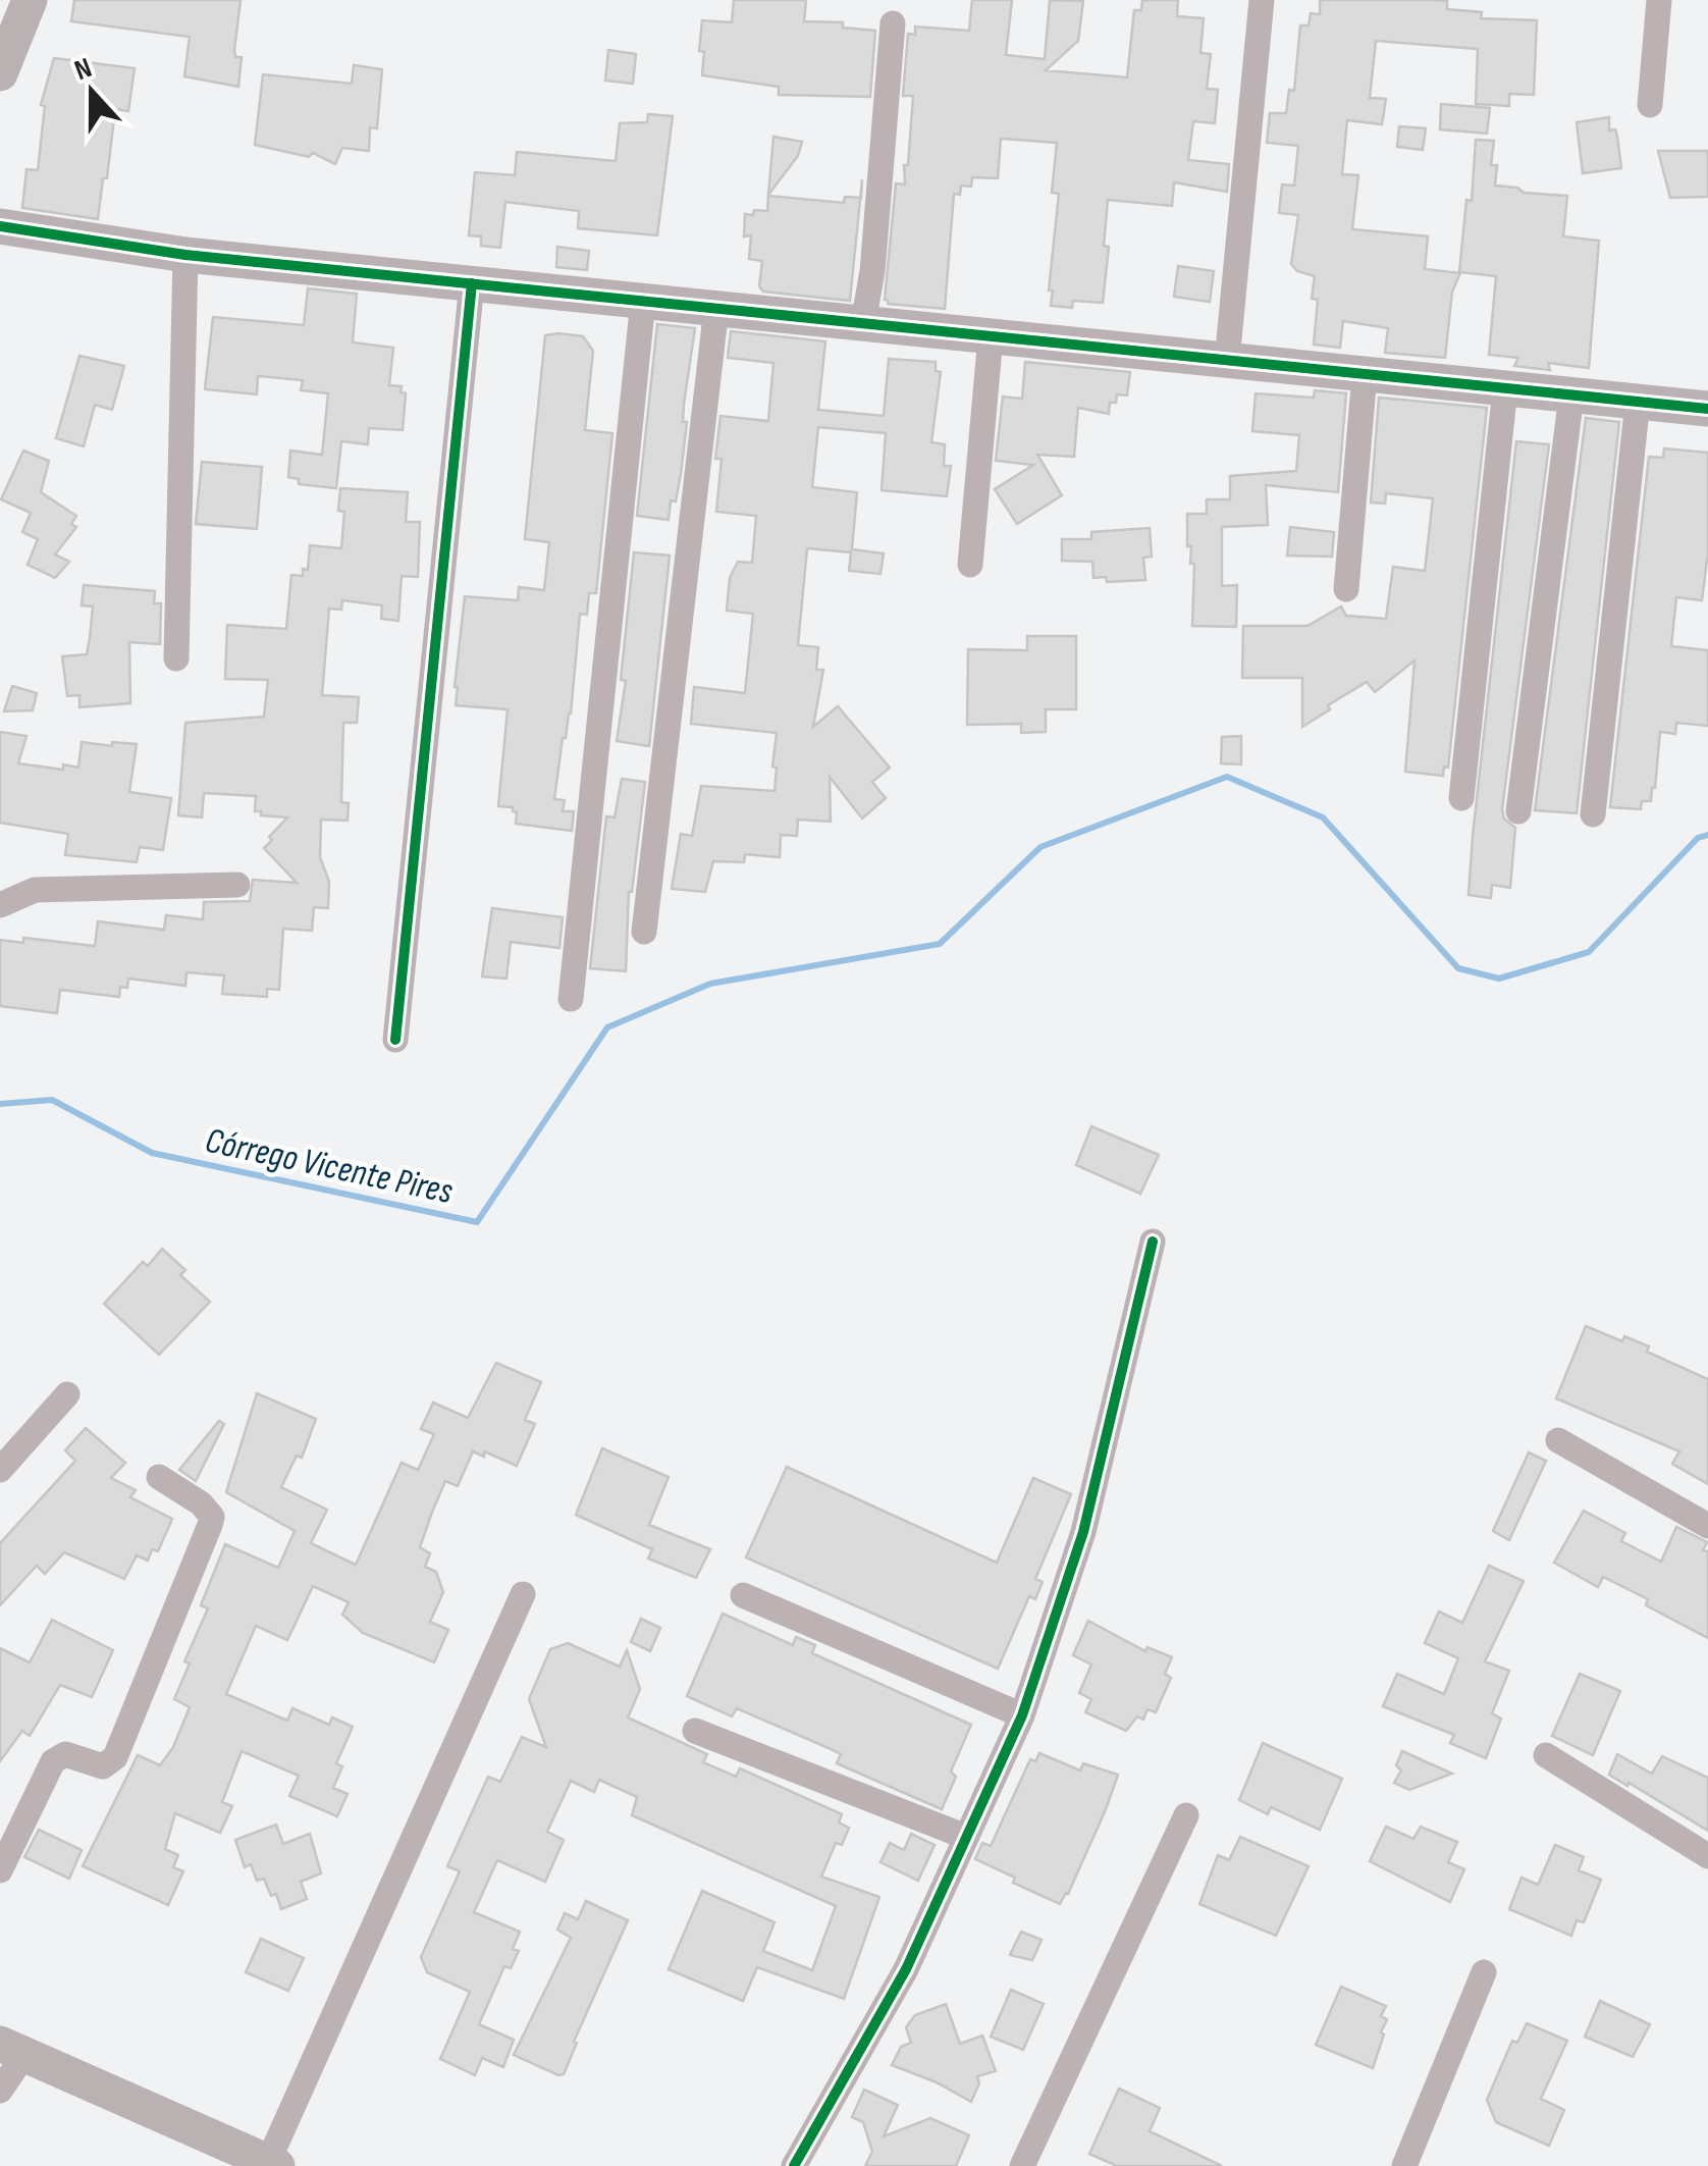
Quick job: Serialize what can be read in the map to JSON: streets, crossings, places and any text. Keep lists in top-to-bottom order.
{
  "water": ["Córrego Vicente Pires"],
  "north": "top"
}
